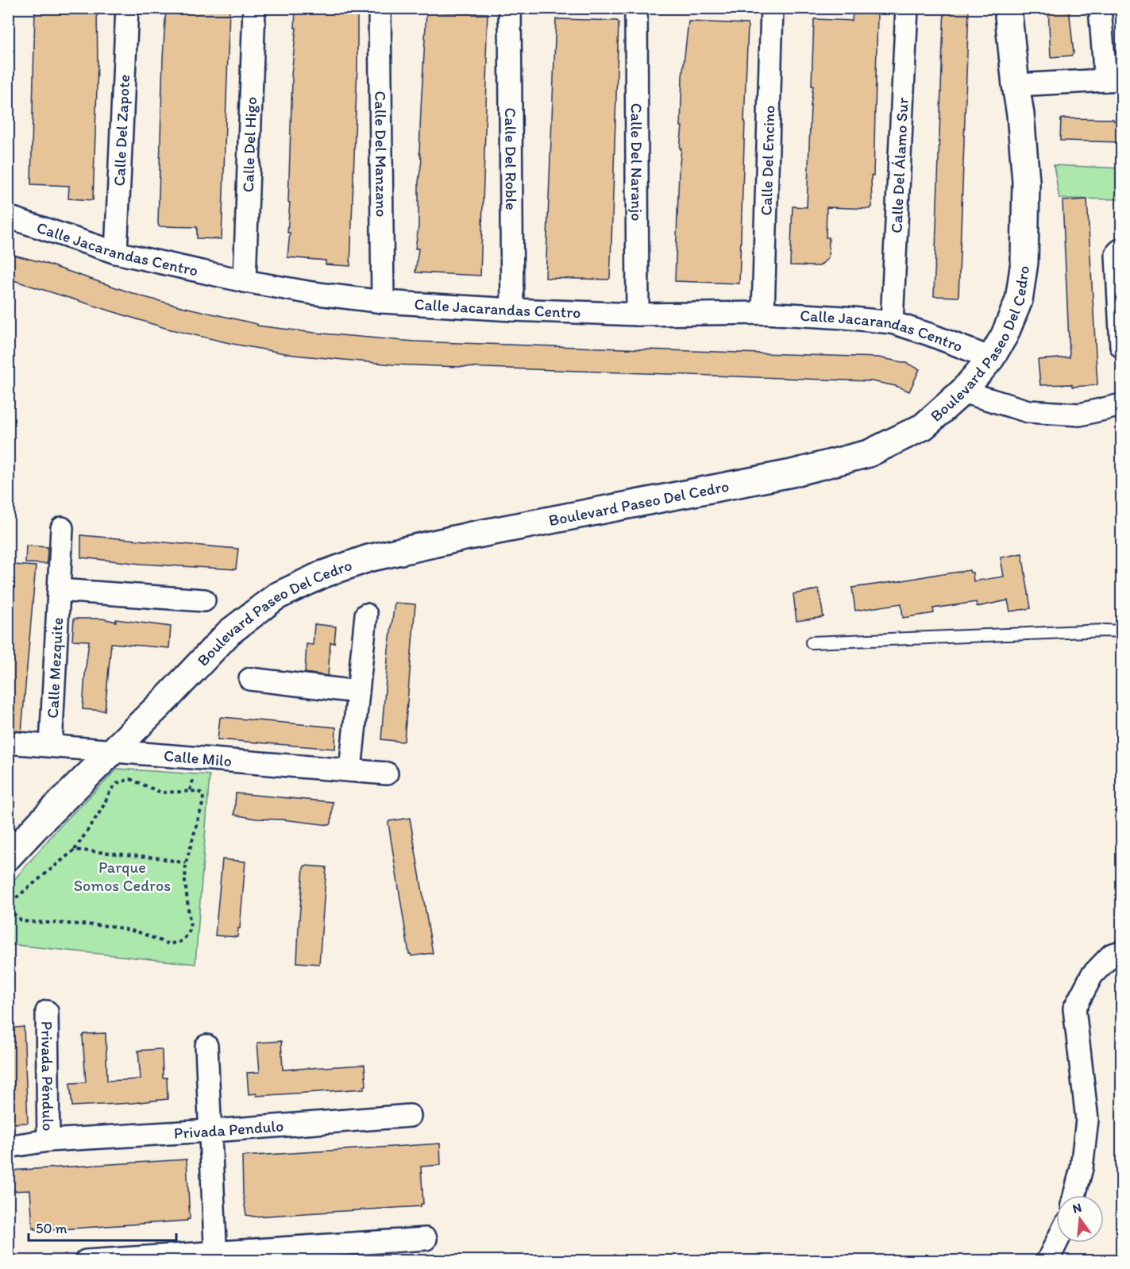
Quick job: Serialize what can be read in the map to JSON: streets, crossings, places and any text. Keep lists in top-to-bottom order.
{
  "streets": {
    "street": [
      "Calle Del Zapote",
      "Calle Del Higo",
      "Calle Del Manzano",
      "Calle Del Roble",
      "Calle Del Encino",
      "Calle Del Naranjo",
      "Calle Del Álamo Sur",
      "Calle Jacarandas Centro",
      "Boulevard Paseo Del Cedro",
      "Calle Mezquite",
      "Calle Milo",
      "Privada Péndulo",
      "Privada Pendulo"
    ]
  },
  "crossings": [
    ["Calle Del Zapote", "Calle Jacarandas Centro"],
    ["Calle Del Higo", "Calle Jacarandas Centro"],
    ["Calle Del Manzano", "Calle Jacarandas Centro"],
    ["Calle Del Roble", "Calle Jacarandas Centro"],
    ["Calle Del Encino", "Calle Jacarandas Centro"],
    ["Calle Del Naranjo", "Calle Jacarandas Centro"],
    ["Calle Del Álamo Sur", "Calle Jacarandas Centro"],
    ["Calle Jacarandas Centro", "Boulevard Paseo Del Cedro"],
    ["Boulevard Paseo Del Cedro", "Calle Milo"],
    ["Calle Mezquite", "Calle Milo"],
    ["Privada Péndulo", "Privada Pendulo"]
  ],
  "parks": ["Parque Somos Cedros"],
  "scale_bar": "50 m",
  "north": "top"
}
